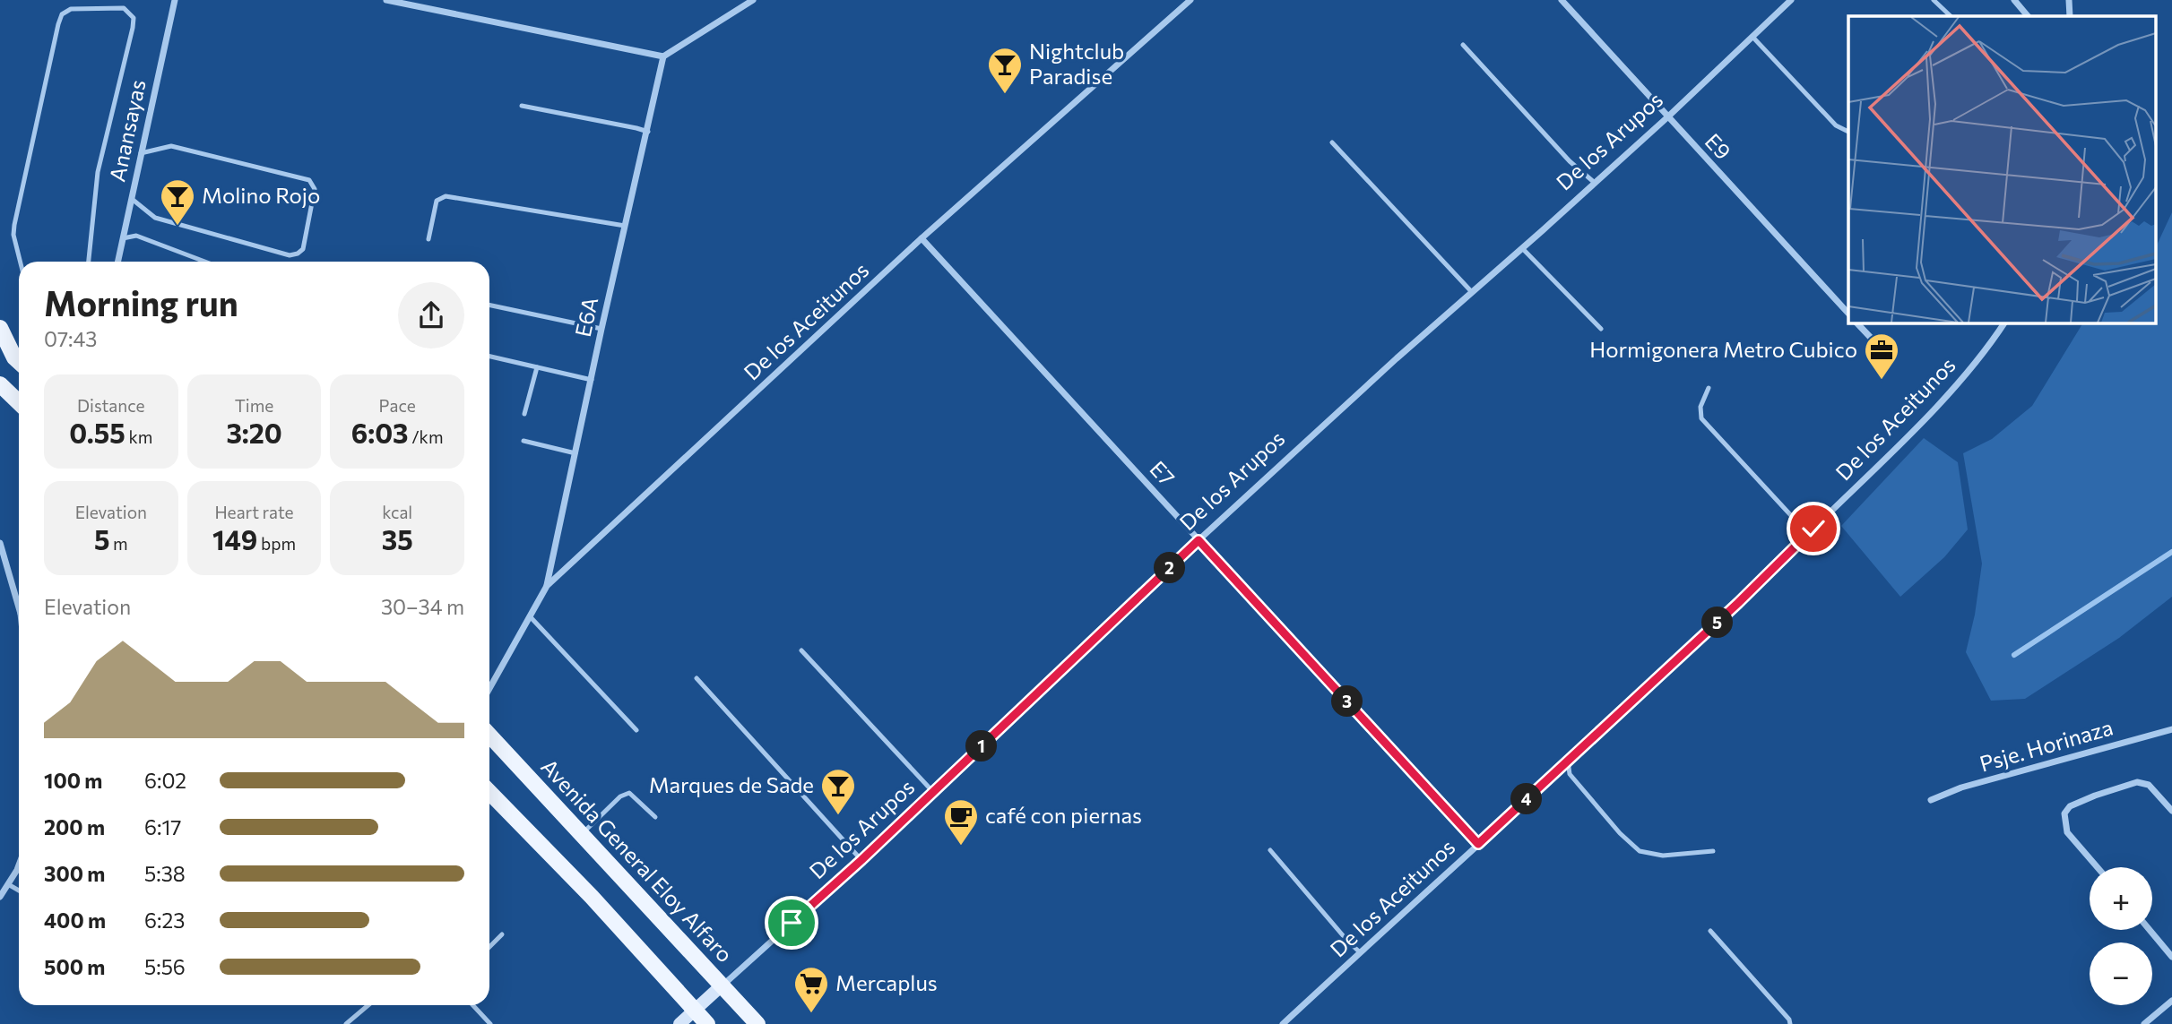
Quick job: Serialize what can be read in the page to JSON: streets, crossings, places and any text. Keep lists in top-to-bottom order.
{
  "streets": {
    "main road": ["Avenida General Eloy Alfaro"],
    "street": [
      "Anansayas",
      "De los Arupos",
      "E9",
      "E6A",
      "De los Aceitunos",
      "E7",
      "Psje. Horinaza"
    ]
  },
  "crossings": [
    ["De los Arupos", "E9"],
    ["De los Arupos", "E7"],
    ["De los Arupos", "Avenida General Eloy Alfaro"],
    ["E6A", "De los Aceitunos"],
    ["De los Aceitunos", "E7"]
  ],
  "places": {
    "bar": ["Nightclub Paradise", "Molino Rojo", "Marques de Sade"],
    "office": ["Hormigonera Metro Cubico"],
    "cafe": ["café con piernas"],
    "supermarket": ["Mercaplus"]
  },
  "page": {
    "heading": ["Morning run", "07:43"],
    "stats": [
      ["Distance", "0.55 km"],
      ["Time", "3:20"],
      ["Pace", "6:03 /km"],
      ["Elevation", "5 m"],
      ["Heart rate", "149 bpm"],
      ["kcal", "35"]
    ],
    "pins": [
      "2",
      "5",
      "3",
      "1",
      "4"
    ],
    "chart": ["Elevation", "30–34 m"],
    "list": [
      {
        "name": "100 m",
        "note": "6:02"
      },
      {
        "name": "200 m",
        "note": "6:17"
      },
      {
        "name": "300 m",
        "note": "5:38"
      },
      {
        "name": "400 m",
        "note": "6:23"
      },
      {
        "name": "500 m",
        "note": "5:56"
      }
    ],
    "map_buttons": ["+", "−"]
  }
}
